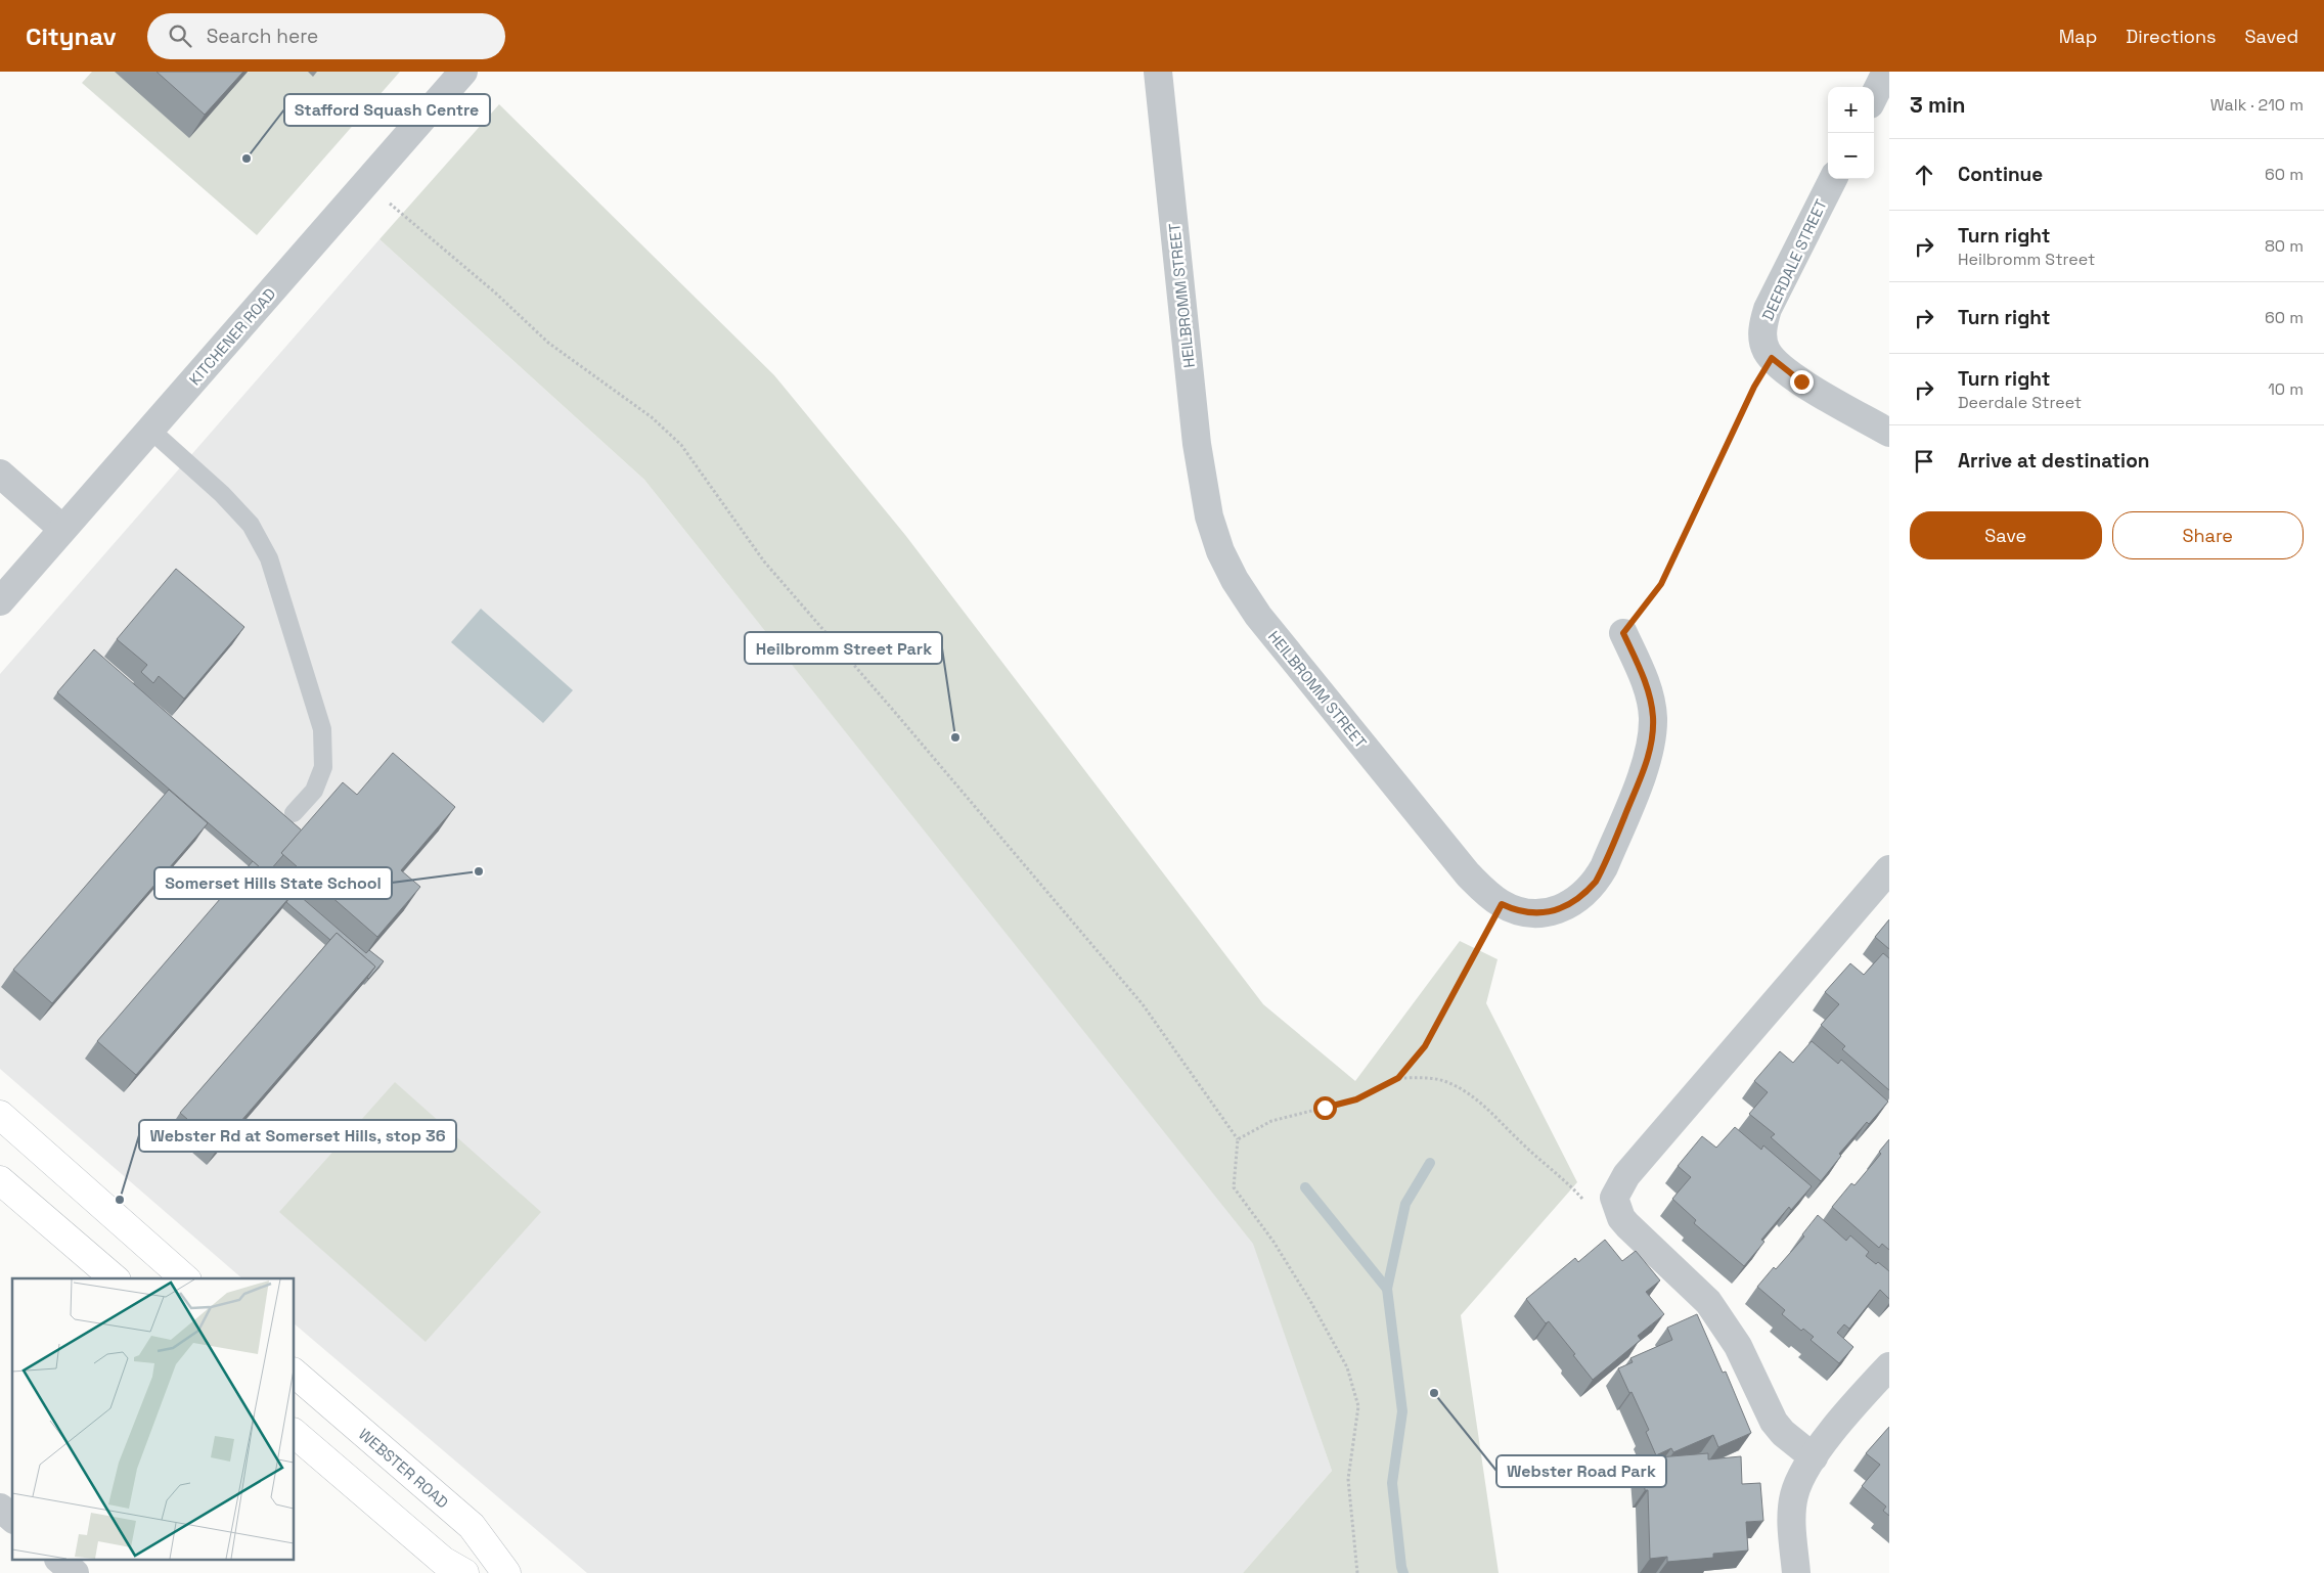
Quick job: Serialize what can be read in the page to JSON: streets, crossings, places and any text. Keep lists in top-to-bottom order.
{
  "streets": {
    "main road": ["WEBSTER ROAD"],
    "street": ["DEERDALE STREET", "HEILBROMM STREET", "KITCHENER ROAD"]
  },
  "places": [
    "Stafford Squash Centre",
    "Heilbromm Street Park",
    "Somerset Hills State School",
    "Webster Rd at Somerset Hills, stop 36",
    "Webster Road Park"
  ],
  "page": {
    "header": "Citynav",
    "search": "Search here",
    "nav": ["Map", "Directions", "Saved"],
    "heading": ["3 min", "Walk · 210 m"],
    "map_buttons": ["+", "−"],
    "list": [
      ["Continue", "60 m"],
      ["Turn right", "Heilbromm Street", "80 m"],
      ["Turn right", "60 m"],
      ["Turn right", "Deerdale Street", "10 m"],
      "Arrive at destination"
    ],
    "buttons": ["Save", "Share"]
  }
}
